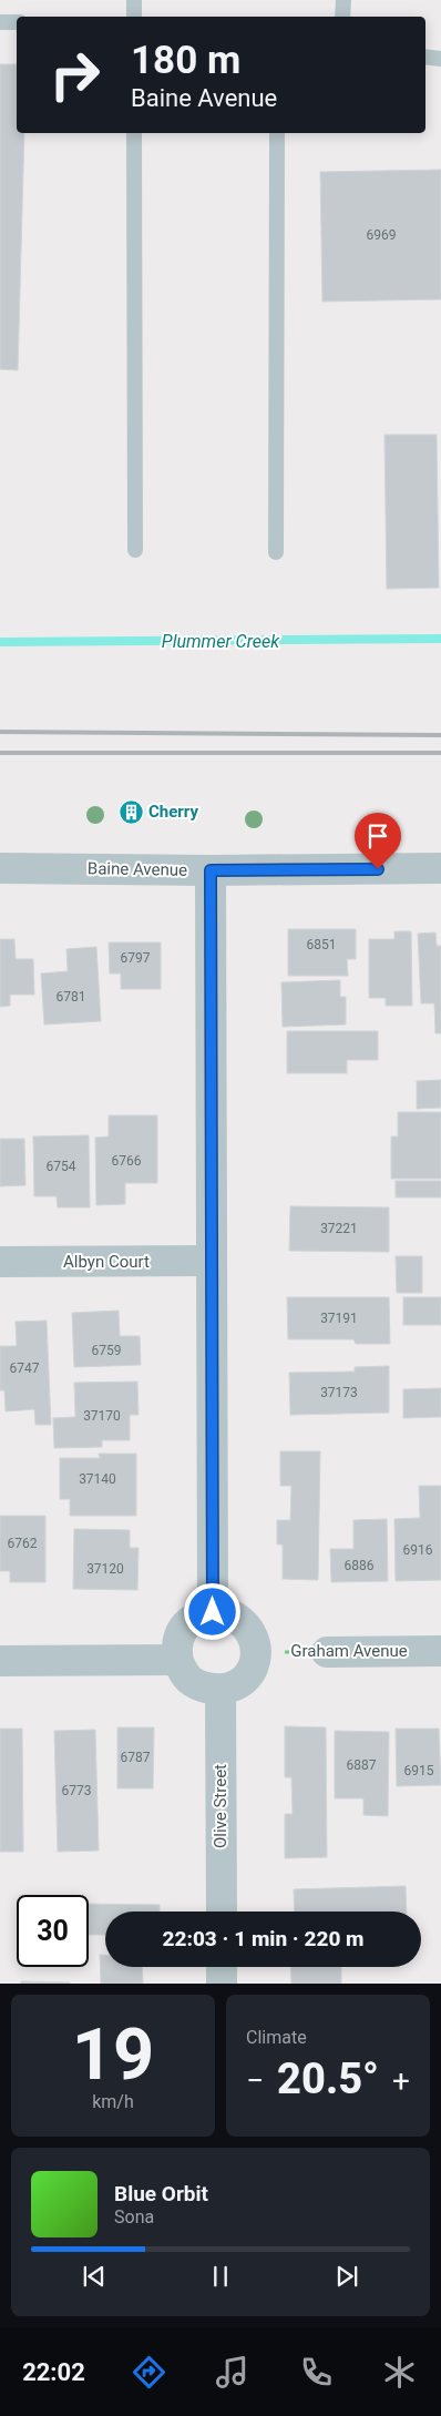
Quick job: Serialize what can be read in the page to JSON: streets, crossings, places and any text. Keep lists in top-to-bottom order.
{
  "streets": {
    "street": [
      "Baine Avenue",
      "Albyn Court",
      "Graham Avenue",
      "Olive Street"
    ]
  },
  "crossings": [
    ["Graham Avenue", "Olive Street"]
  ],
  "water": ["Plummer Creek"],
  "places": {
    "building": ["Cherry"]
  },
  "house_numbers": [
    "6969",
    "6851",
    "6797",
    "6781",
    "6766",
    "6754",
    "37221",
    "37191",
    "6759",
    "6747",
    "37173",
    "37170",
    "37140",
    "6762",
    "6916",
    "6886",
    "37120",
    "6787",
    "6887",
    "6915",
    "6773"
  ],
  "page": {
    "turn": ["180 m", "Baine Avenue"],
    "limit": "30",
    "trip": "22:03 · 1 min · 220 m",
    "tile": [
      ["19", "km/h"],
      "Climate"
    ],
    "heat": ["−", "20.5°", "+"],
    "song": ["Blue Orbit", "Sona"],
    "tabs": "22:02"
  }
}
